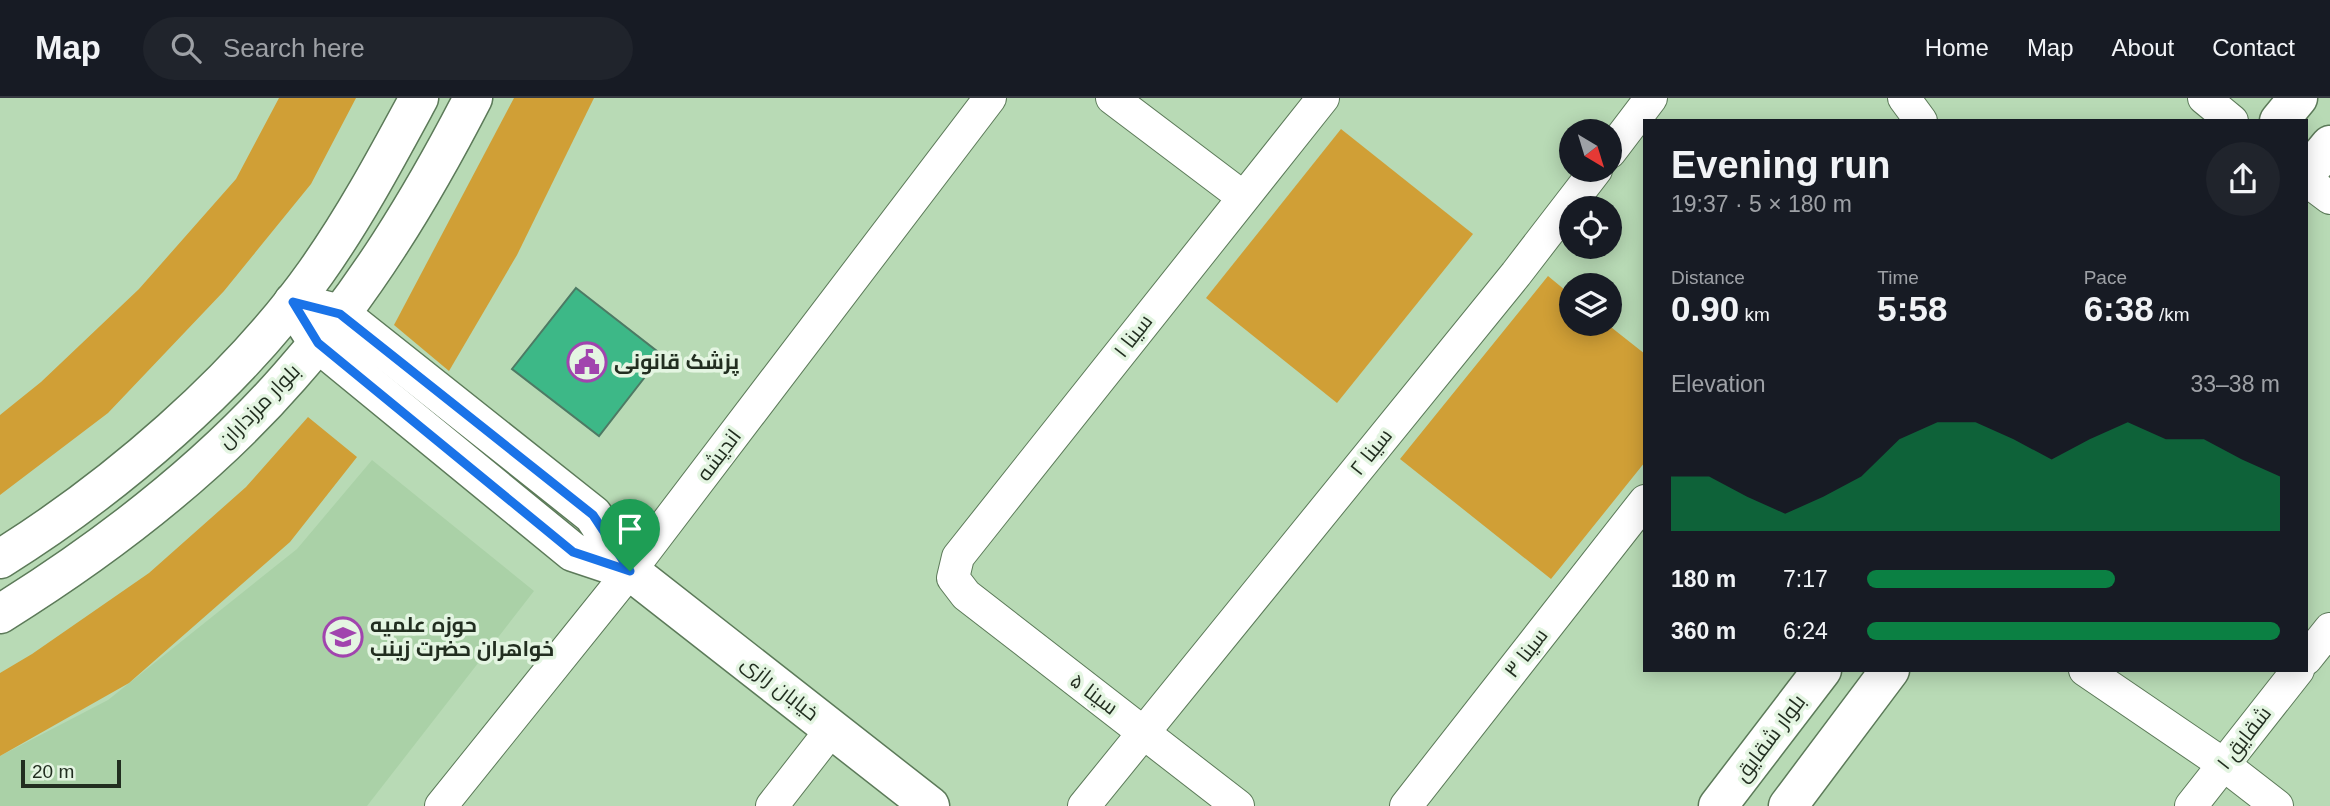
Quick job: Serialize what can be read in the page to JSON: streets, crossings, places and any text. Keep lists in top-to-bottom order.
{
  "streets": {
    "main road": ["بلوار مرزداران", "خیابان رازی", "بلوار شقایق"],
    "street": [
      "سینا ۱",
      "سینا ۲",
      "اندیشه",
      "سینا ۳",
      "سینا ۵",
      "شقایق ۱"
    ]
  },
  "crossings": [
    ["سینا ۱", "سینا ۵"],
    ["بلوار مرزداران", "خیابان رازی"],
    ["سینا ۲", "سینا ۵"],
    ["اندیشه", "خیابان رازی"]
  ],
  "places": {
    "public building": ["پزشک قانونی"],
    "school or university": ["حوزه علمیه خواهران حضرت زینب"]
  },
  "scale_bar": "20 m",
  "north": "bottom right",
  "page": {
    "header": "Map",
    "search": "Search here",
    "nav": [
      "Home",
      "Map",
      "About",
      "Contact"
    ],
    "heading": ["Evening run", "19:37 · 5 × 180 m"],
    "stats": [
      ["Distance", "0.90 km"],
      ["Time", "5:58"],
      ["Pace", "6:38 /km"]
    ],
    "chart": ["Elevation", "33–38 m"],
    "list": [
      {
        "name": "180 m",
        "note": "7:17"
      },
      {
        "name": "360 m",
        "note": "6:24"
      }
    ],
    "scale": "20 m"
  }
}
